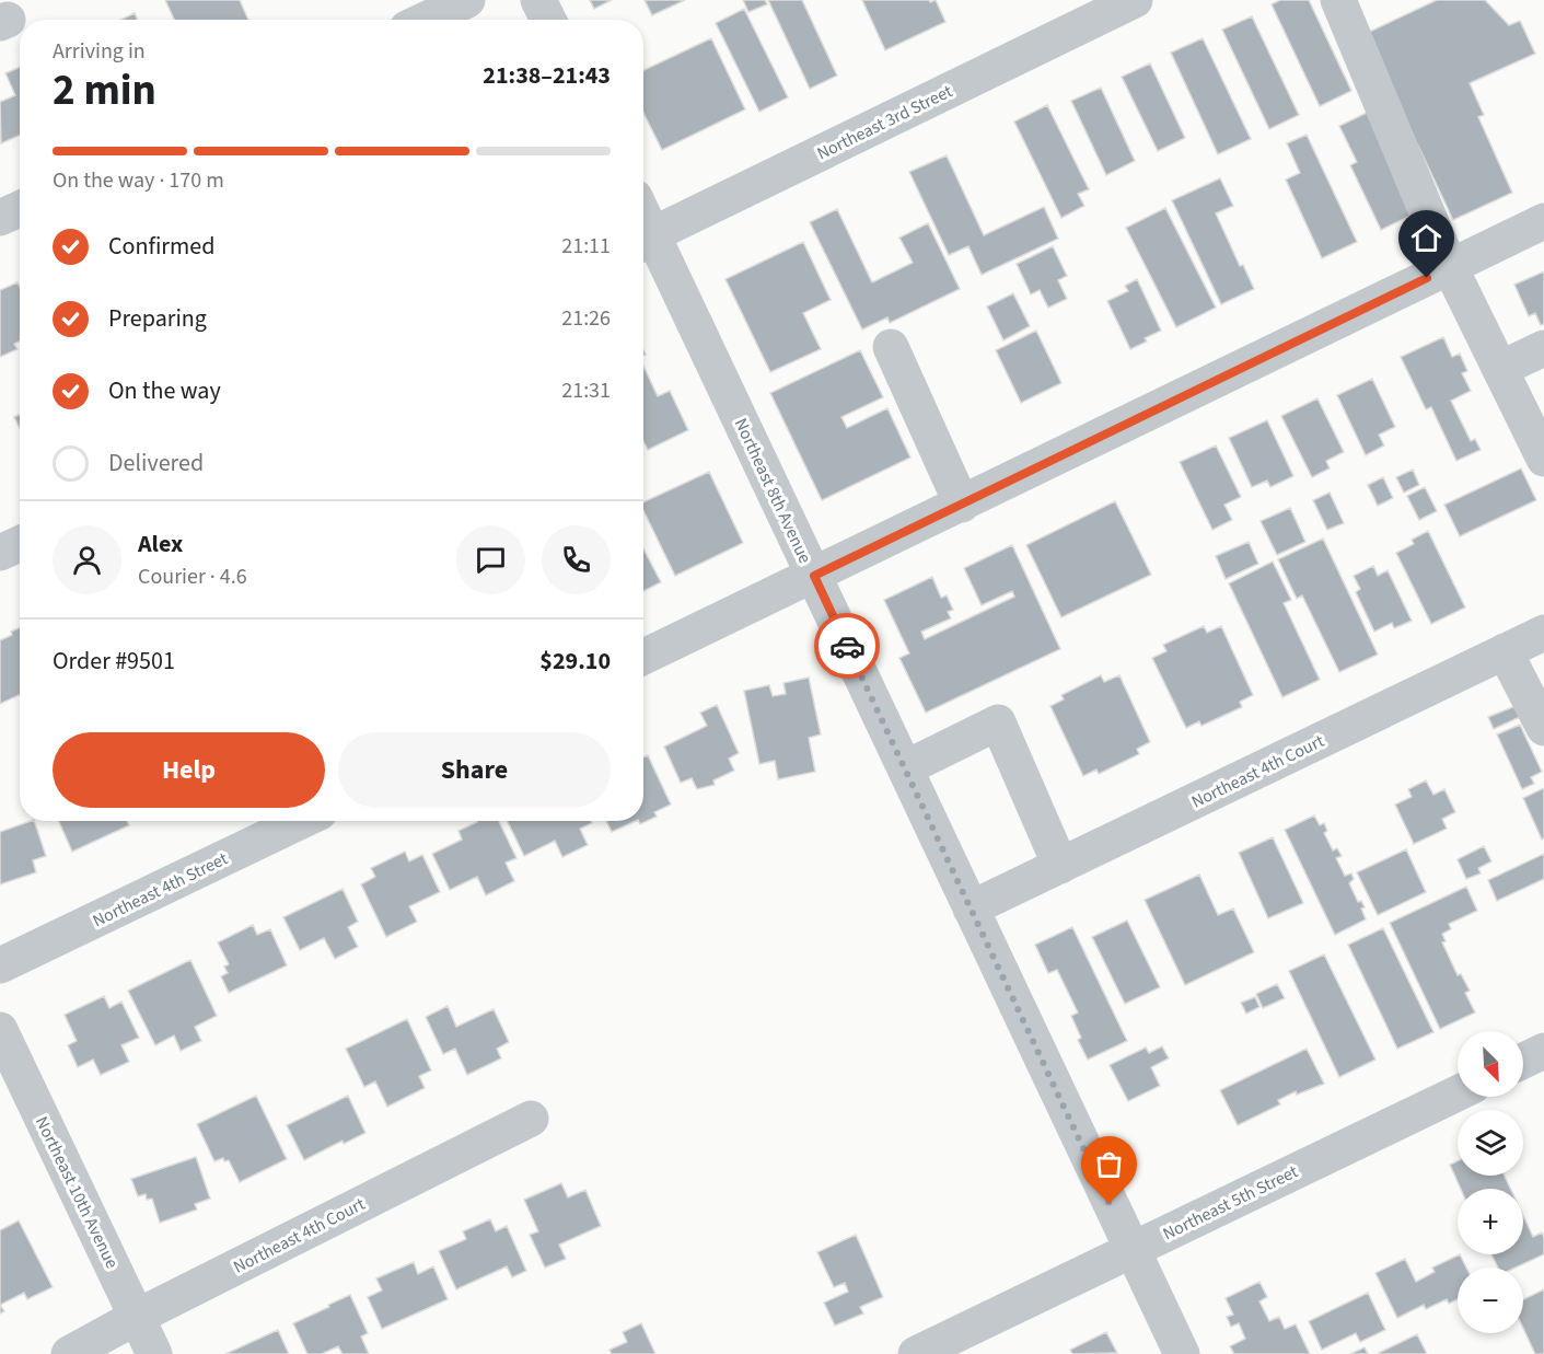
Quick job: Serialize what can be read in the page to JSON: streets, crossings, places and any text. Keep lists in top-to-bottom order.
{
  "streets": {
    "street": [
      "Northeast 3rd Street",
      "Northeast 8th Avenue",
      "Northeast 4th Court",
      "Northeast 4th Street",
      "Northeast 10th Avenue",
      "Northeast 5th Street"
    ]
  },
  "crossings": [
    ["Northeast 3rd Street", "Northeast 8th Avenue"],
    ["Northeast 8th Avenue", "Northeast 4th Court"],
    ["Northeast 8th Avenue", "Northeast 5th Street"],
    ["Northeast 4th Court", "Northeast 10th Avenue"]
  ],
  "north": "bottom right",
  "page": {
    "heading": ["2 min", "Arriving in", "21:38–21:43"],
    "panel": [
      "Alex",
      "Courier · 4.6",
      "Order #9501",
      "$29.10"
    ],
    "bar": "On the way · 170 m",
    "list": [
      ["Confirmed", "21:11"],
      ["Preparing", "21:26"],
      ["On the way", "21:31"],
      "Delivered"
    ],
    "buttons": ["Help", "Share"],
    "map_buttons": ["+", "−"]
  }
}
